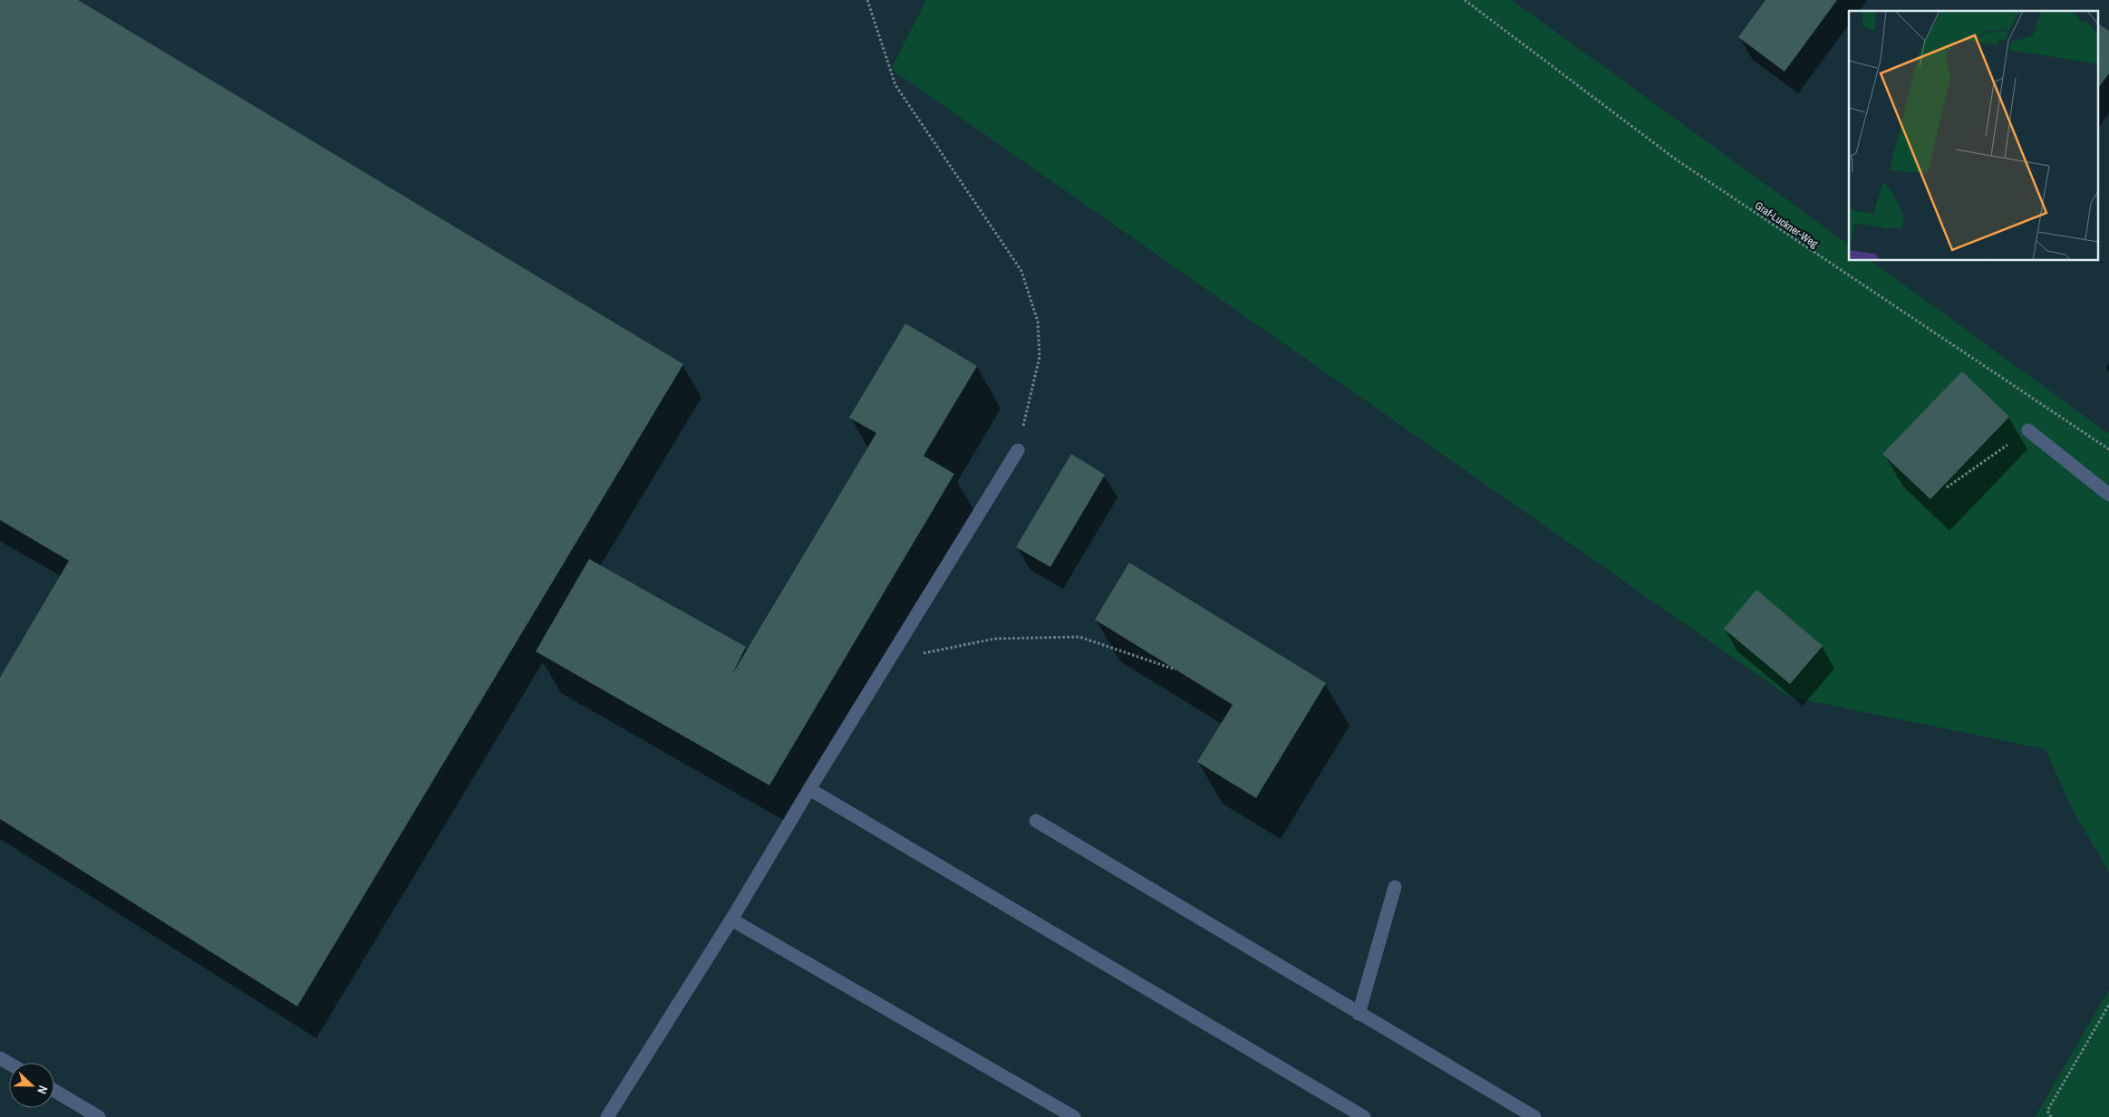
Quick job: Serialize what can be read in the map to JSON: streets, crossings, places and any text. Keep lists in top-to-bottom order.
{
  "streets": {
    "path": ["Graf-Luckner-Weg"]
  },
  "north": "right"
}
